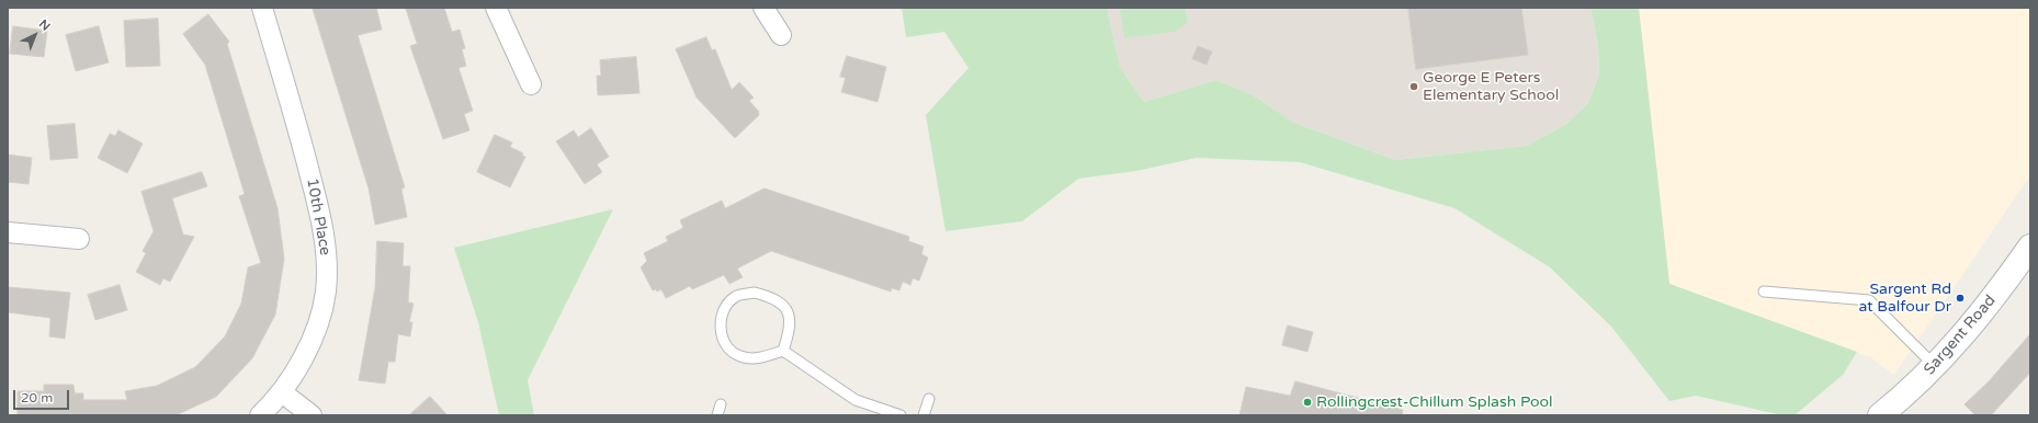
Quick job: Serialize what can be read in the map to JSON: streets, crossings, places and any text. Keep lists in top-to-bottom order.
{
  "streets": {
    "main road": ["Sargent Road"],
    "street": ["10th Place"]
  },
  "places": ["George E Peters Elementary School", "Sargent Rd at Balfour Dr", "Rollingcrest-Chillum Splash Pool"],
  "scale_bar": "20 m",
  "north": "top right"
}
